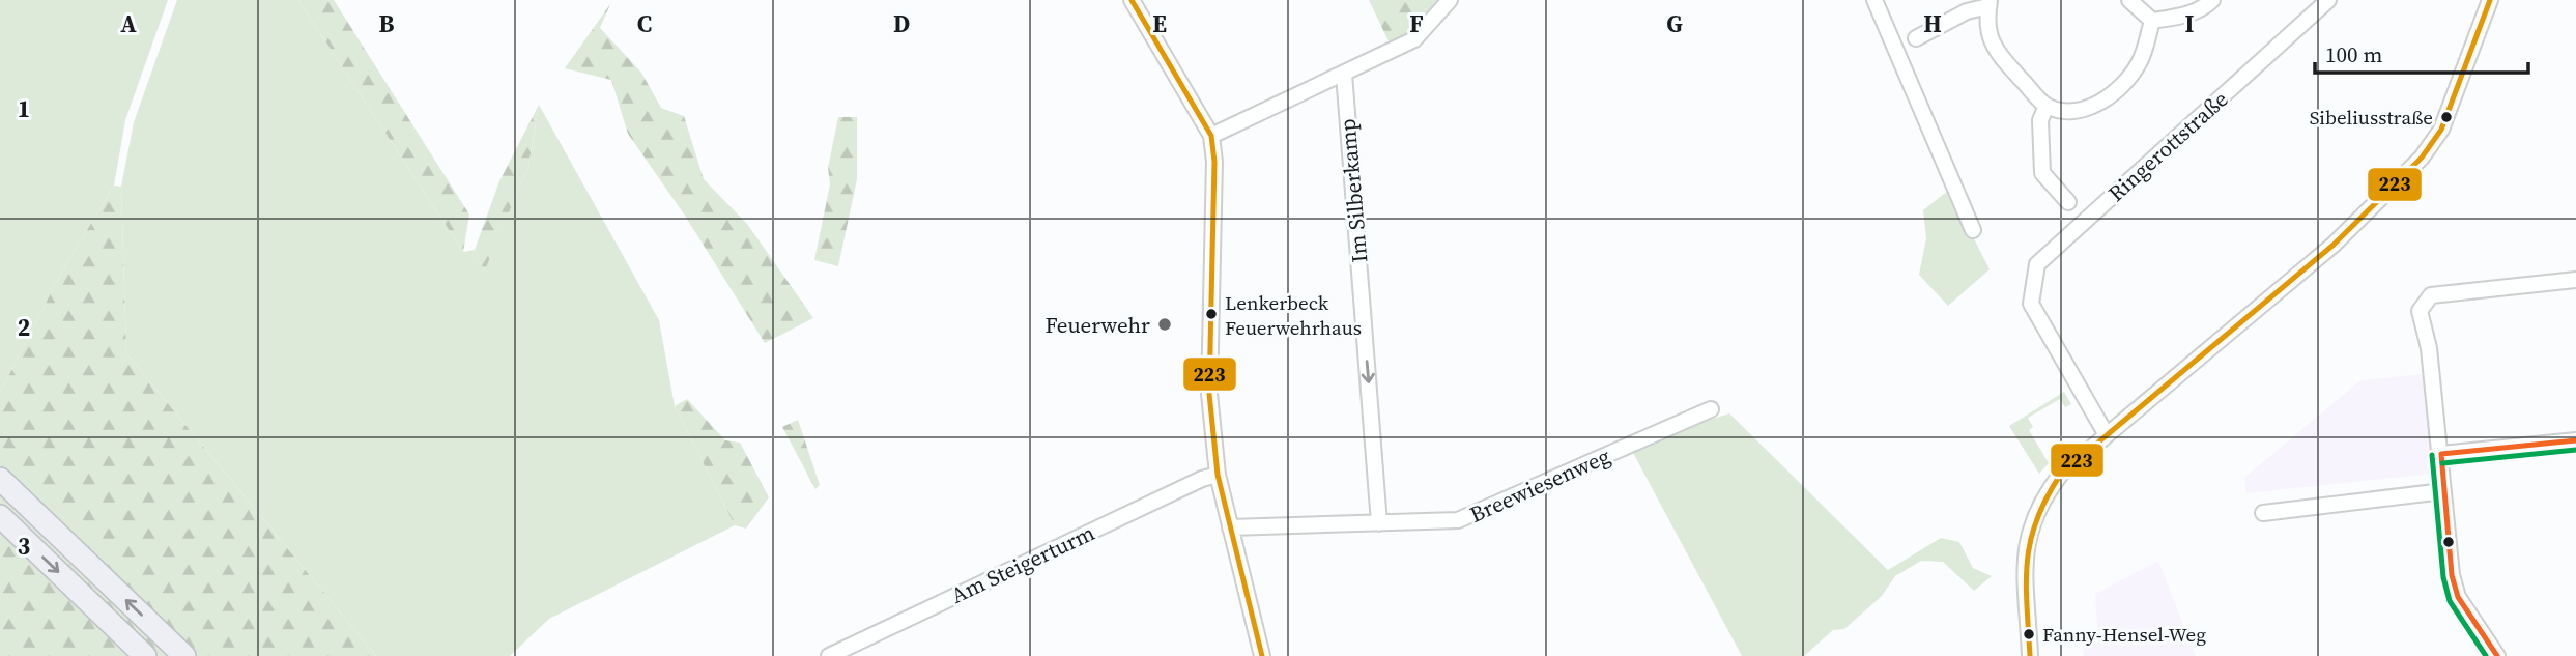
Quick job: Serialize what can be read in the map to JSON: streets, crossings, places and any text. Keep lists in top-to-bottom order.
{
  "streets": {
    "street": [
      "Ringerottstraße",
      "Im Silberkamp",
      "Breewiesenweg",
      "Am Steigerturm"
    ]
  },
  "crossings": [
    ["Im Silberkamp", "Breewiesenweg"]
  ],
  "one_way": ["Im Silberkamp"],
  "places": [
    "Sibeliusstraße",
    "Lenkerbeck Feuerwehrhaus",
    "Feuerwehr",
    "Fanny-Hensel-Weg"
  ],
  "lines": ["transit line 223"],
  "scale_bar": "100 m",
  "grid": {
    "columns": [
      "A",
      "B",
      "C",
      "D",
      "E",
      "F",
      "G",
      "H",
      "I"
    ],
    "rows": ["1", "2", "3"]
  }
}
